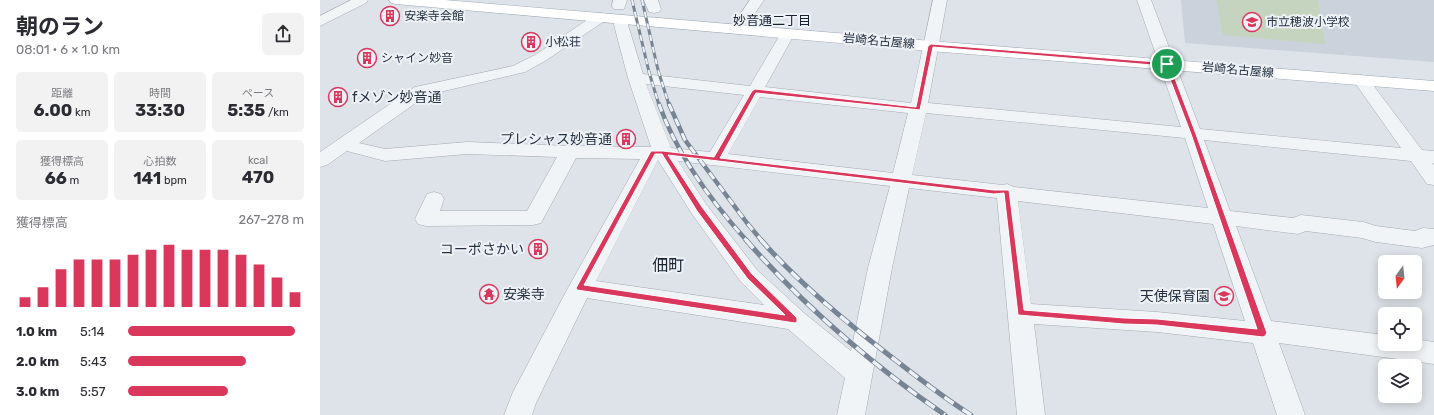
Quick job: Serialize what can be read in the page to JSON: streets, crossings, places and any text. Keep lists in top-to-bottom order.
{
  "streets": {
    "main road": ["岩崎名古屋線"]
  },
  "districts": ["妙音通二丁目", "佃町"],
  "places": {
    "building": [
      "安楽寺会館",
      "小松荘",
      "シャイン妙音",
      "fメゾン妙音通",
      "プレシャス妙音通",
      "コーポさかい"
    ],
    "school or university": ["市立穂波小学校", "天使保育園"],
    "temple": ["安楽寺"]
  },
  "north": "bottom",
  "page": {
    "heading": ["朝のラン", "08:01 · 6 × 1.0 km"],
    "stats": [
      ["距離", "6.00 km"],
      ["時間", "33:30"],
      ["ペース", "5:35 /km"],
      ["獲得標高", "66 m"],
      ["心拍数", "141 bpm"],
      ["kcal", "470"]
    ],
    "chart": ["獲得標高", "267–278 m"],
    "list": [
      {
        "name": "1.0 km",
        "note": "5:14"
      },
      {
        "name": "2.0 km",
        "note": "5:43"
      },
      {
        "name": "3.0 km",
        "note": "5:57"
      }
    ]
  }
}
